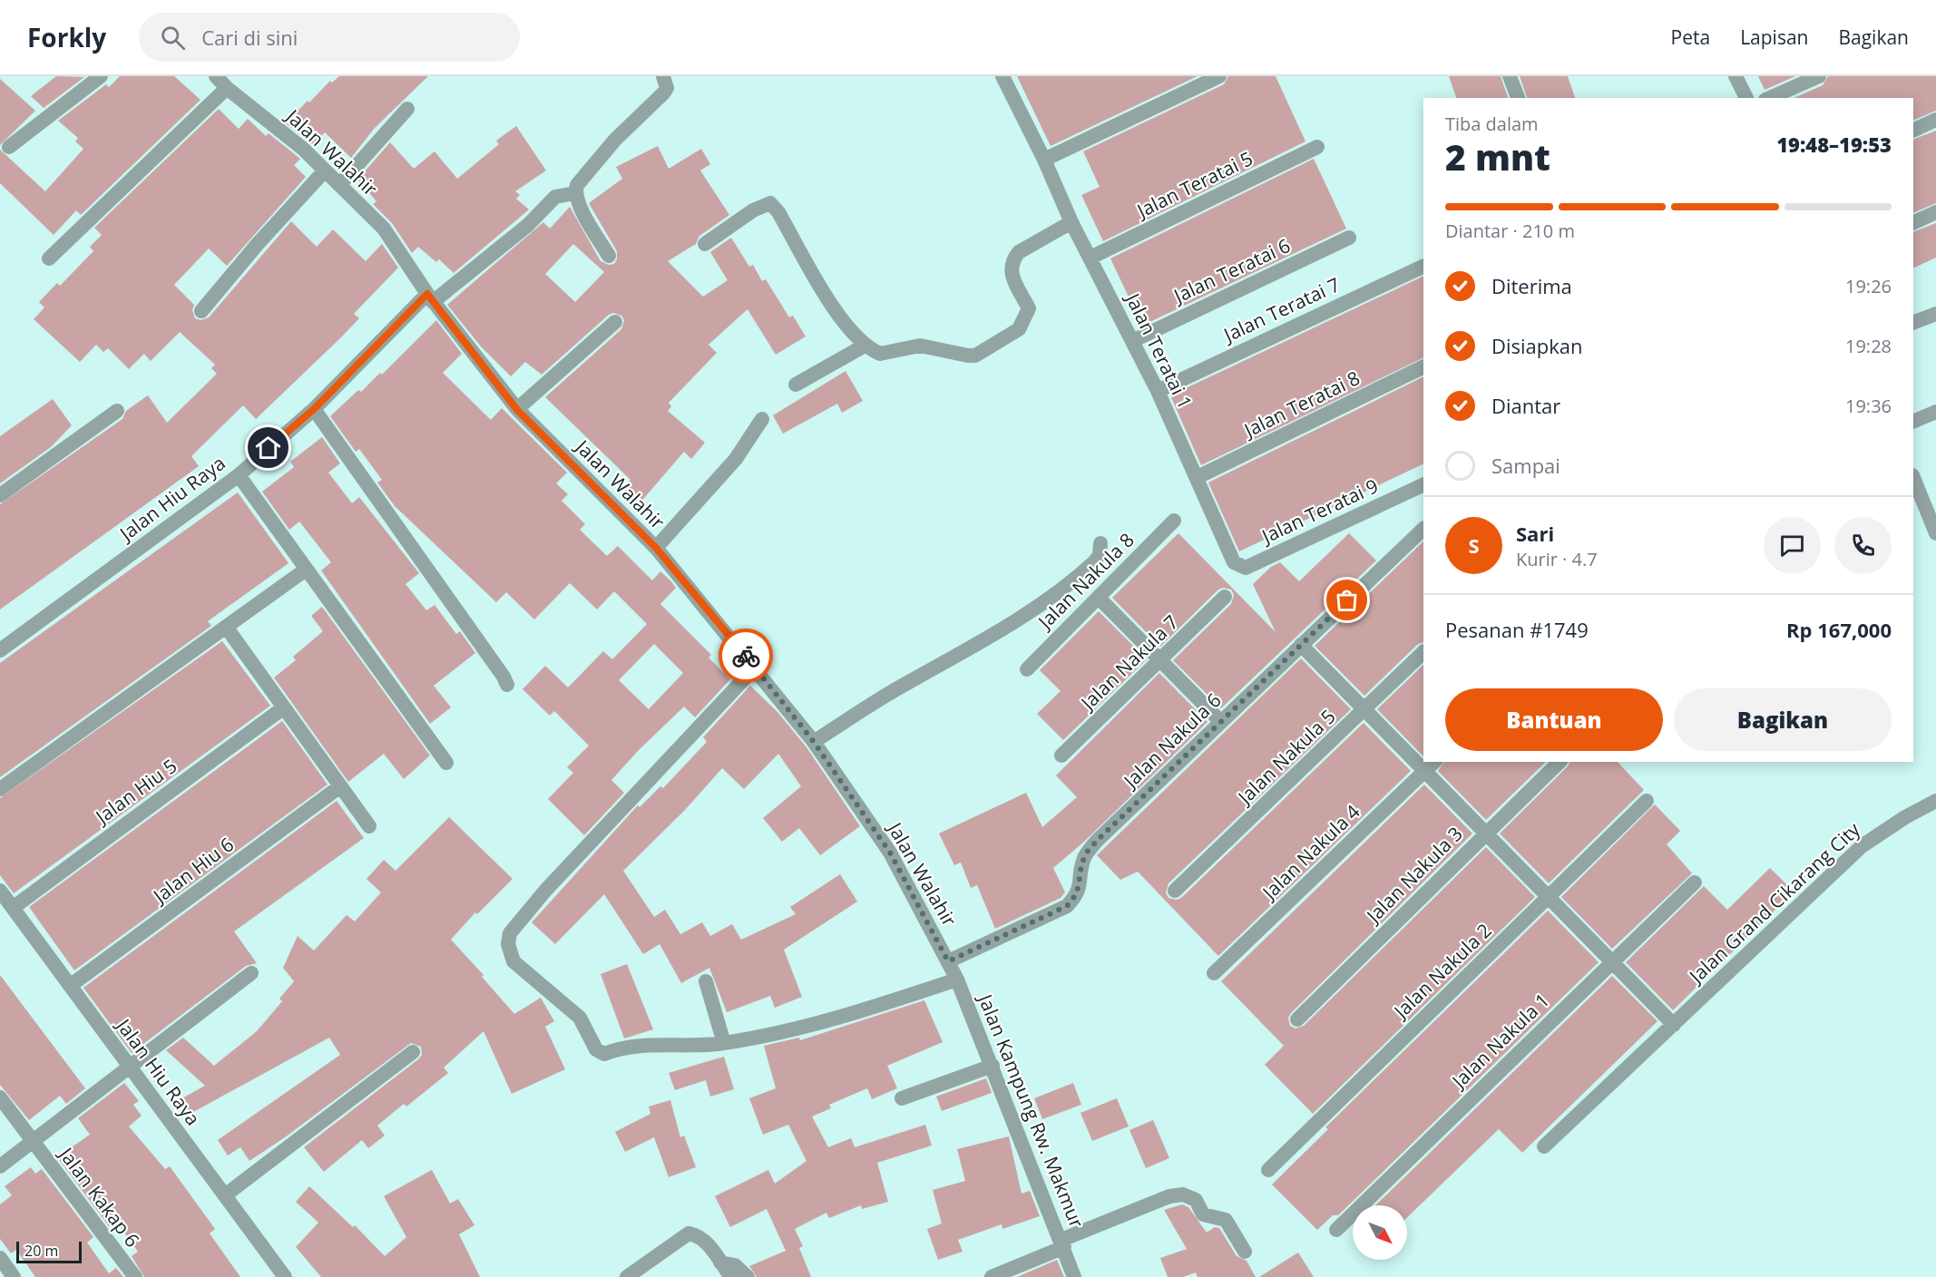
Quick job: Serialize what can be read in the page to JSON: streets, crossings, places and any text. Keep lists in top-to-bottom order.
{
  "streets": {
    "street": [
      "Jalan Walahir",
      "Jalan Teratai 5",
      "Jalan Teratai 6",
      "Jalan Teratai 7",
      "Jalan Teratai 1",
      "Jalan Teratai 8",
      "Jalan Hiu Raya",
      "Jalan Teratai 9",
      "Jalan Nakula 8",
      "Jalan Nakula 7",
      "Jalan Nakula 6",
      "Jalan Nakula 5",
      "Jalan Hiu 5",
      "Jalan Nakula 4",
      "Jalan Hiu 6",
      "Jalan Nakula 3",
      "Jalan Grand Cikarang City",
      "Jalan Nakula 2",
      "Jalan Nakula 1",
      "Jalan Kampung Rw. Makmur",
      "Jalan Kakap 6"
    ]
  },
  "crossings": [
    ["Jalan Walahir", "Jalan Hiu Raya"],
    ["Jalan Walahir", "Jalan Nakula 6"],
    ["Jalan Walahir", "Jalan Kampung Rw. Makmur"],
    ["Jalan Teratai 5", "Jalan Teratai 1"],
    ["Jalan Teratai 6", "Jalan Teratai 1"],
    ["Jalan Teratai 7", "Jalan Teratai 1"],
    ["Jalan Teratai 1", "Jalan Teratai 8"],
    ["Jalan Teratai 1", "Jalan Teratai 9"],
    ["Jalan Hiu Raya", "Jalan Hiu 5"],
    ["Jalan Hiu Raya", "Jalan Hiu 6"],
    ["Jalan Nakula 6", "Jalan Kampung Rw. Makmur"]
  ],
  "scale_bar": "20 m",
  "north": "bottom right",
  "page": {
    "header": "Forkly",
    "search": "Cari di sini",
    "nav": ["Peta", "Lapisan", "Bagikan"],
    "heading": ["2 mnt", "Tiba dalam", "19:48–19:53"],
    "panel": [
      "Sari",
      "Kurir · 4.7",
      "Pesanan #1749",
      "Rp 167,000"
    ],
    "bar": "Diantar · 210 m",
    "list": [
      ["Diterima", "19:26"],
      ["Disiapkan", "19:28"],
      ["Diantar", "19:36"],
      "Sampai"
    ],
    "round": "S",
    "buttons": ["Bantuan", "Bagikan"],
    "scale": "20 m"
  }
}
